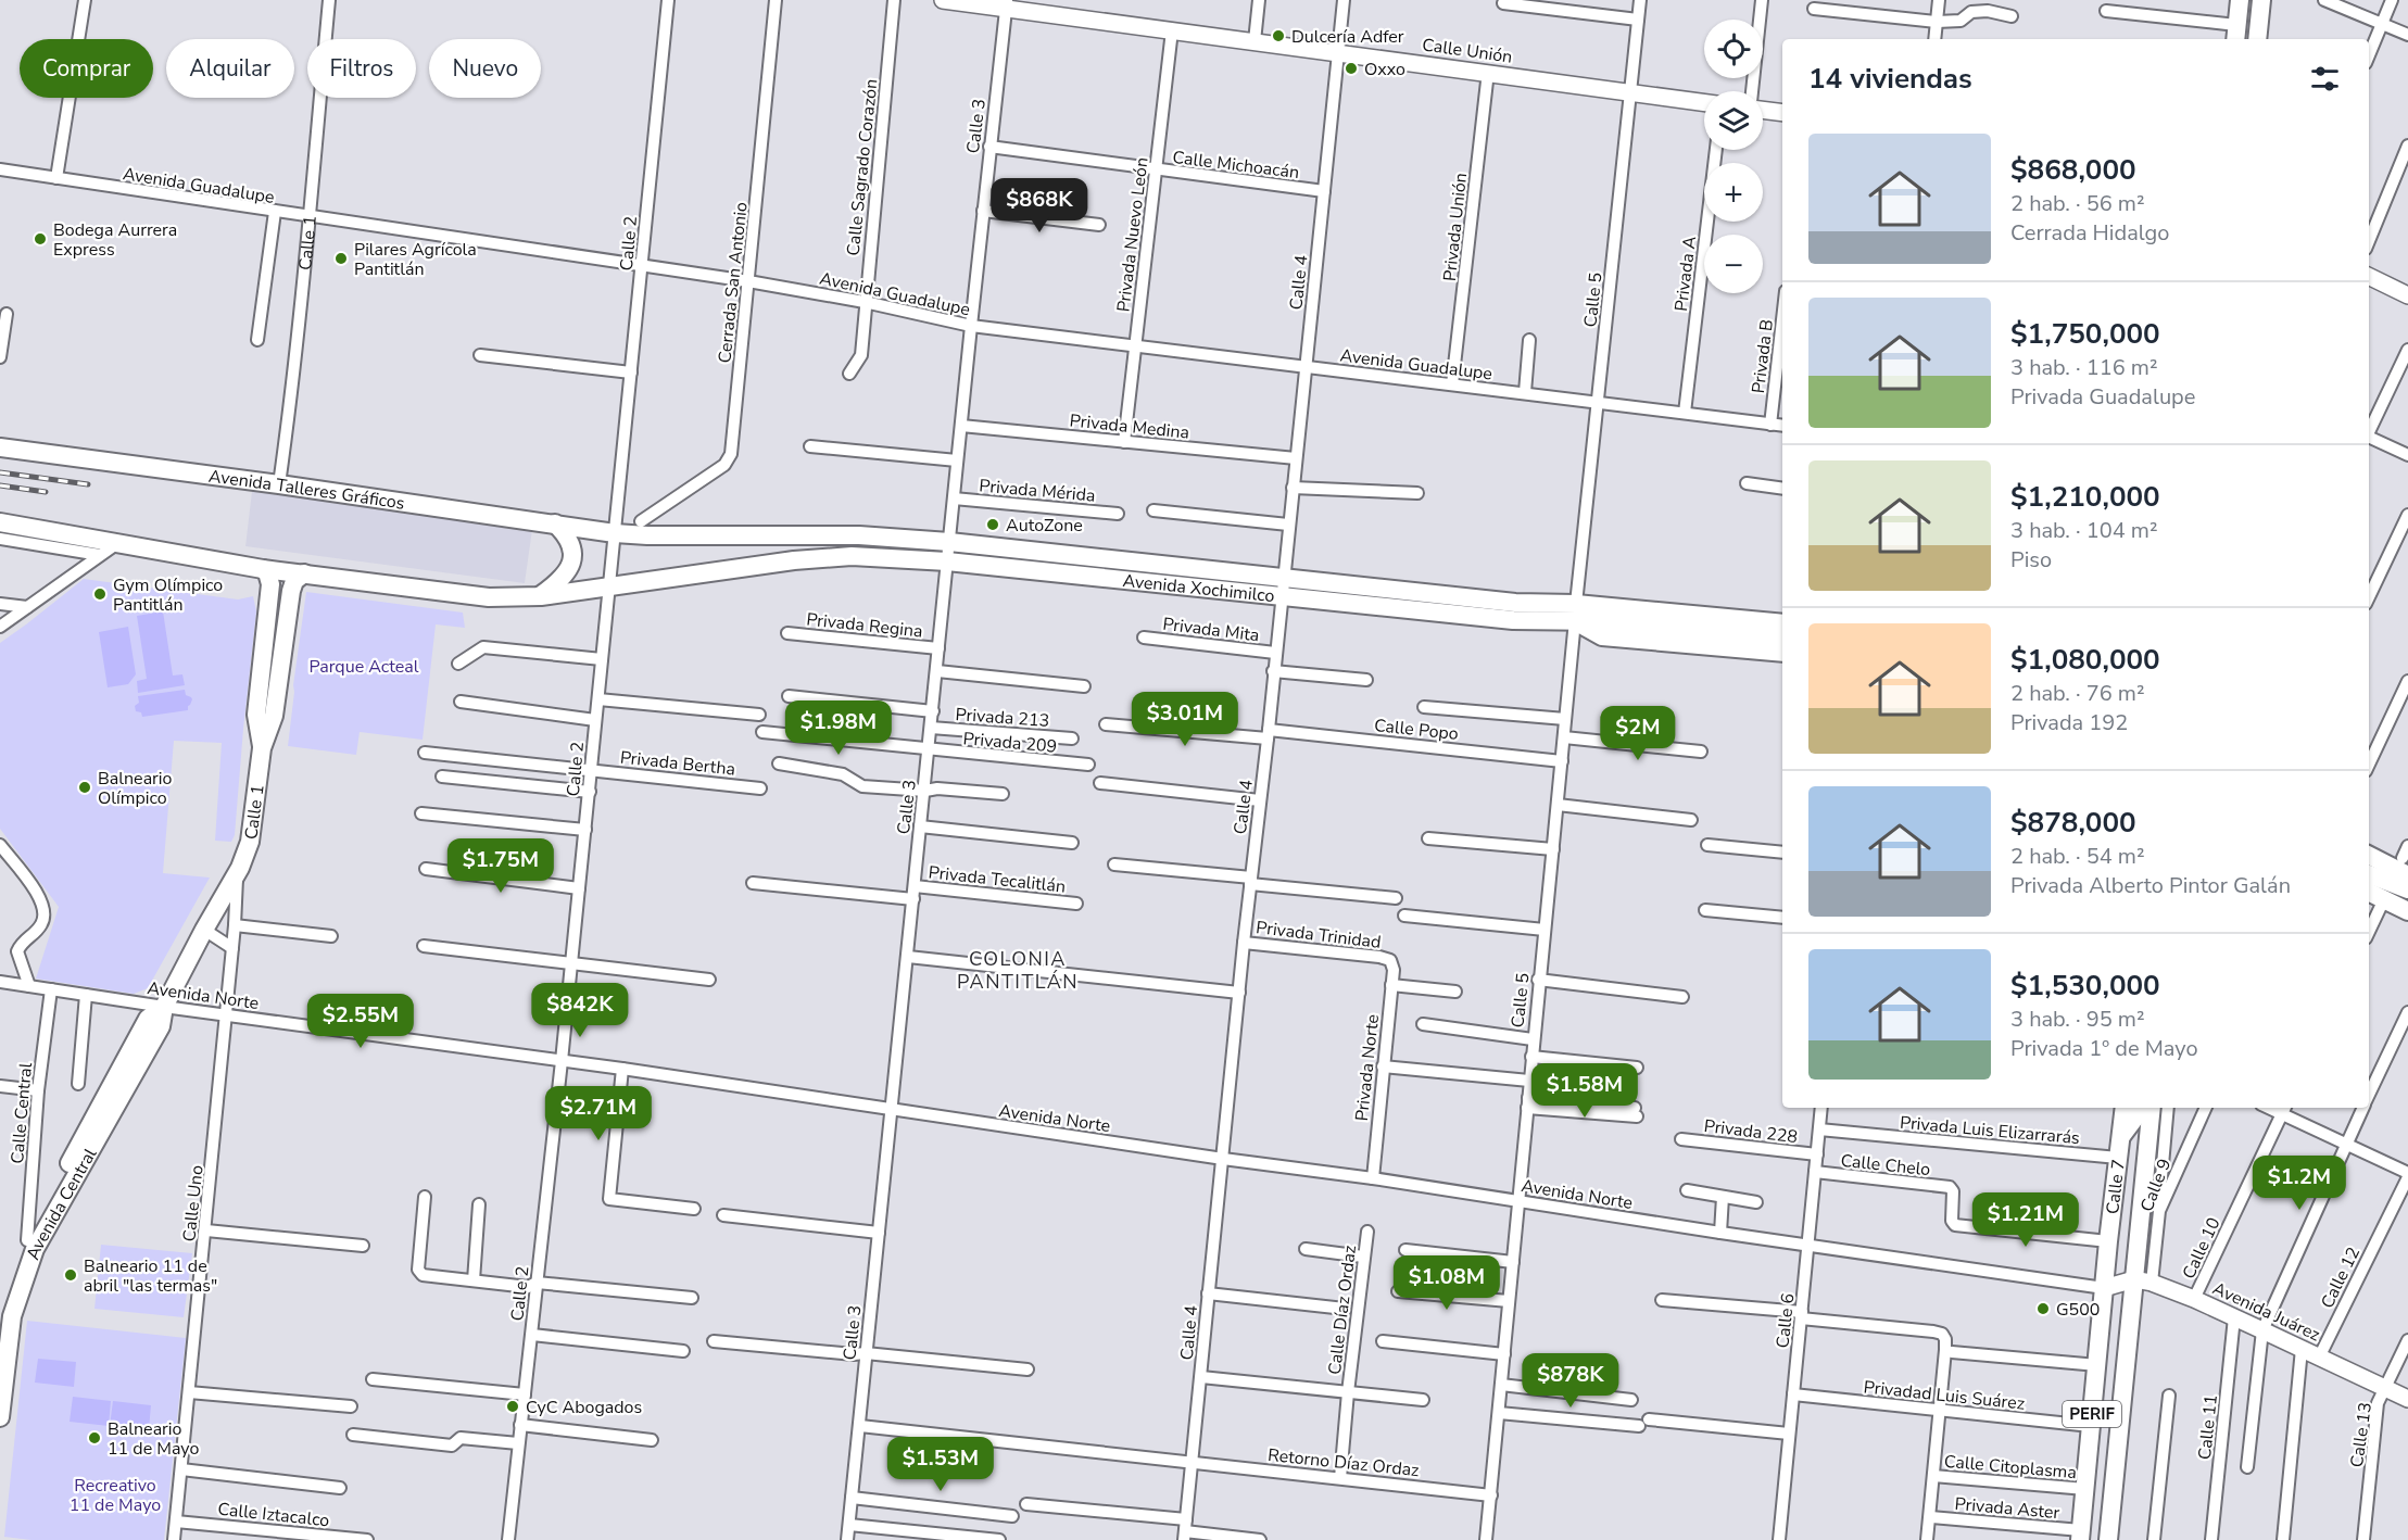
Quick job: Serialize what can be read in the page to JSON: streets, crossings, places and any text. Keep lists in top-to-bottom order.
{
  "streets": {
    "main road": [
      "Calle 1",
      "Avenida Talleres Gráficos",
      "Avenida Xochimilco",
      "Calle 7",
      "Avenida Central",
      "PERIF"
    ],
    "street": [
      "Calle Unión",
      "Calle 3",
      "Calle Michoacán",
      "Calle Sagrado Corazón",
      "Avenida Guadalupe",
      "Privada Unión",
      "Privada Nuevo León",
      "Calle 2",
      "Privada A",
      "Cerrada San Antonio",
      "Calle 4",
      "Calle 5",
      "Privada B",
      "Privada Medina",
      "Privada Mérida",
      "Privada Regina",
      "Privada Mita",
      "Privada 213",
      "Calle Popo",
      "Privada 209",
      "Privada Bertha",
      "Privada Tecalitlán",
      "Privada Trinidad",
      "Avenida Norte",
      "Privada Norte",
      "Calle Central",
      "Privada Luis Elizarrarás",
      "Privada 228",
      "Calle Chelo",
      "Calle 9",
      "Calle Uno",
      "Calle 10",
      "Calle 12",
      "Calle Díaz Ordaz",
      "Avenida Juárez",
      "Calle 6",
      "Privadad Luis Suárez",
      "Calle 11",
      "Calle 13",
      "Retorno Díaz Ordaz",
      "Calle Citoplasma",
      "Privada Aster",
      "Calle Iztacalco"
    ]
  },
  "crossings": [
    ["Calle Unión", "Calle 3"],
    ["Calle Unión", "Privada Unión"],
    ["Calle Unión", "Privada Nuevo León"],
    ["Calle Unión", "Calle 4"],
    ["Calle Unión", "Calle 5"],
    ["Calle 3", "Calle Michoacán"],
    ["Calle 3", "Avenida Guadalupe"],
    ["Calle 3", "Privada Medina"],
    ["Calle 3", "Privada Mérida"],
    ["Calle 3", "Avenida Xochimilco"],
    ["Calle 3", "Privada Regina"],
    ["Calle 3", "Privada 213"],
    ["Calle 3", "Privada 209"],
    ["Calle 3", "Privada Tecalitlán"],
    ["Calle 3", "Avenida Norte"],
    ["Calle 3", "Retorno Díaz Ordaz"],
    ["Calle Michoacán", "Privada Nuevo León"],
    ["Calle Michoacán", "Calle 4"],
    ["Calle Sagrado Corazón", "Avenida Guadalupe"],
    ["Avenida Guadalupe", "Privada Unión"],
    ["Avenida Guadalupe", "Privada Nuevo León"],
    ["Avenida Guadalupe", "Calle 1"],
    ["Avenida Guadalupe", "Calle 2"],
    ["Avenida Guadalupe", "Privada A"],
    ["Avenida Guadalupe", "Cerrada San Antonio"],
    ["Avenida Guadalupe", "Calle 4"],
    ["Avenida Guadalupe", "Calle 5"],
    ["Avenida Guadalupe", "Privada B"],
    ["Privada Nuevo León", "Privada Medina"],
    ["Calle 1", "Avenida Talleres Gráficos"],
    ["Calle 1", "Calle Uno"],
    ["Calle 1", "Avenida Central"],
    ["Calle 2", "Avenida Talleres Gráficos"],
    ["Calle 2", "Avenida Xochimilco"],
    ["Calle 2", "Privada Bertha"],
    ["Calle 2", "Avenida Norte"],
    ["Calle 4", "Privada Medina"],
    ["Calle 4", "Avenida Xochimilco"],
    ["Calle 4", "Privada Mita"],
    ["Calle 4", "Calle Popo"],
    ["Calle 4", "Privada Trinidad"],
    ["Calle 4", "Avenida Norte"],
    ["Calle 4", "Retorno Díaz Ordaz"],
    ["Calle 5", "Avenida Xochimilco"],
    ["Calle 5", "Calle Popo"],
    ["Calle 5", "Avenida Norte"],
    ["Calle 5", "Retorno Díaz Ordaz"],
    ["Avenida Talleres Gráficos", "Avenida Xochimilco"],
    ["Privada Trinidad", "Privada Norte"],
    ["Avenida Norte", "Privada Norte"],
    ["Avenida Norte", "Calle Central"],
    ["Avenida Norte", "Calle 7"],
    ["Avenida Norte", "Calle Uno"],
    ["Avenida Norte", "Avenida Central"],
    ["Avenida Norte", "Calle 6"],
    ["Calle Central", "Avenida Central"],
    ["Privada Luis Elizarrarás", "Calle 7"],
    ["Privada Luis Elizarrarás", "Calle 6"],
    ["Privada 228", "Calle 6"],
    ["Calle Chelo", "Calle 7"],
    ["Calle Chelo", "Calle 6"],
    ["Calle 9", "Calle 7"],
    ["Calle 9", "Avenida Juárez"],
    ["Calle 7", "Avenida Juárez"],
    ["Calle 7", "Privadad Luis Suárez"],
    ["Calle 7", "Calle Citoplasma"],
    ["Calle 7", "Privada Aster"],
    ["Calle Uno", "Avenida Central"],
    ["Calle Uno", "Calle Iztacalco"],
    ["Calle 10", "Avenida Juárez"],
    ["Calle 12", "Avenida Juárez"],
    ["Calle Díaz Ordaz", "Retorno Díaz Ordaz"],
    ["Avenida Juárez", "Calle 11"],
    ["Avenida Juárez", "Calle 13"],
    ["Calle 6", "Privadad Luis Suárez"]
  ],
  "districts": ["COLONIA PANTITLÁN"],
  "parks": ["Parque Acteal", "Recreativo 11 de Mayo"],
  "places": [
    "Dulcería Adfer",
    "Oxxo",
    "Bodega Aurrera Express",
    "Pilares Agrícola Pantitlán",
    "AutoZone",
    "Gym Olímpico Pantitlán",
    "Balneario Olímpico",
    "Balneario 11 de abril \"las termas\"",
    "G500",
    "CyC Abogados",
    "Balneario 11 de Mayo"
  ],
  "page": {
    "map_buttons": ["+", "−"],
    "chip": [
      "Comprar",
      "Alquilar",
      "Filtros",
      "Nuevo"
    ],
    "heading": "14 viviendas",
    "list": [
      {
        "name": "$868,000",
        "note": "2 hab. · 56 m² · Cerrada Hidalgo"
      },
      {
        "name": "$1,750,000",
        "note": "3 hab. · 116 m² · Privada Guadalupe"
      },
      {
        "name": "$1,210,000",
        "note": "3 hab. · 104 m² · Piso"
      },
      {
        "name": "$1,080,000",
        "note": "2 hab. · 76 m² · Privada 192"
      },
      {
        "name": "$878,000",
        "note": "2 hab. · 54 m² · Privada Alberto Pintor Galán"
      },
      {
        "name": "$1,530,000",
        "note": "3 hab. · 95 m² · Privada 1º de Mayo"
      }
    ],
    "price": [
      "$868K",
      "$3.01M",
      "$1.98M",
      "$2M",
      "$1.75M",
      "$842K",
      "$2.55M",
      "$1.58M",
      "$2.71M",
      "$1.2M",
      "$1.21M",
      "$1.08M",
      "$878K",
      "$1.53M"
    ]
  }
}
